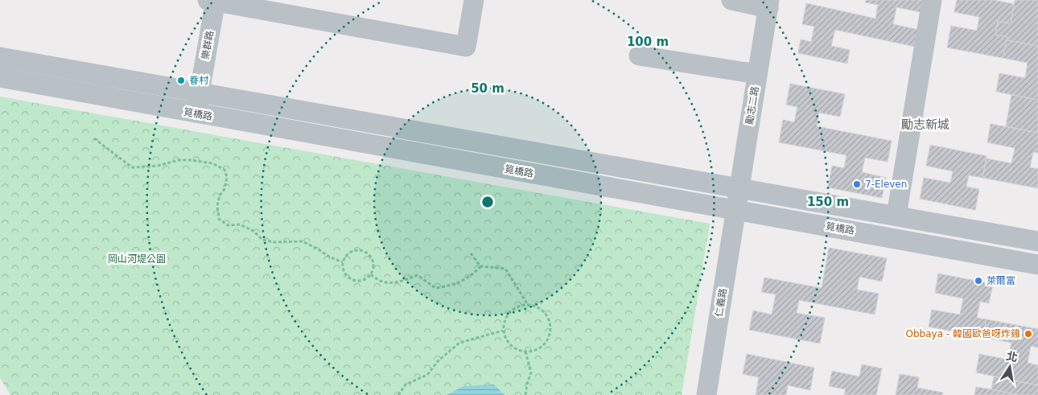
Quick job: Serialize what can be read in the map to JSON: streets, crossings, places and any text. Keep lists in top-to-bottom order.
{
  "streets": {
    "street": [
      "樂群路",
      "勵志二路",
      "筧橋路",
      "仁義路"
    ]
  },
  "crossings": [
    ["樂群路", "筧橋路"],
    ["勵志二路", "筧橋路"],
    ["勵志二路", "仁義路"],
    ["筧橋路", "仁義路"]
  ],
  "districts": ["勵志新城"],
  "parks": ["岡山河堤公園"],
  "places": [
    "眷村",
    "7-Eleven",
    "萊爾富",
    "Obbaya - 韓國歐爸呀炸雞"
  ],
  "north": "top",
  "rings": ["100 m", "50 m", "150 m"]
}
